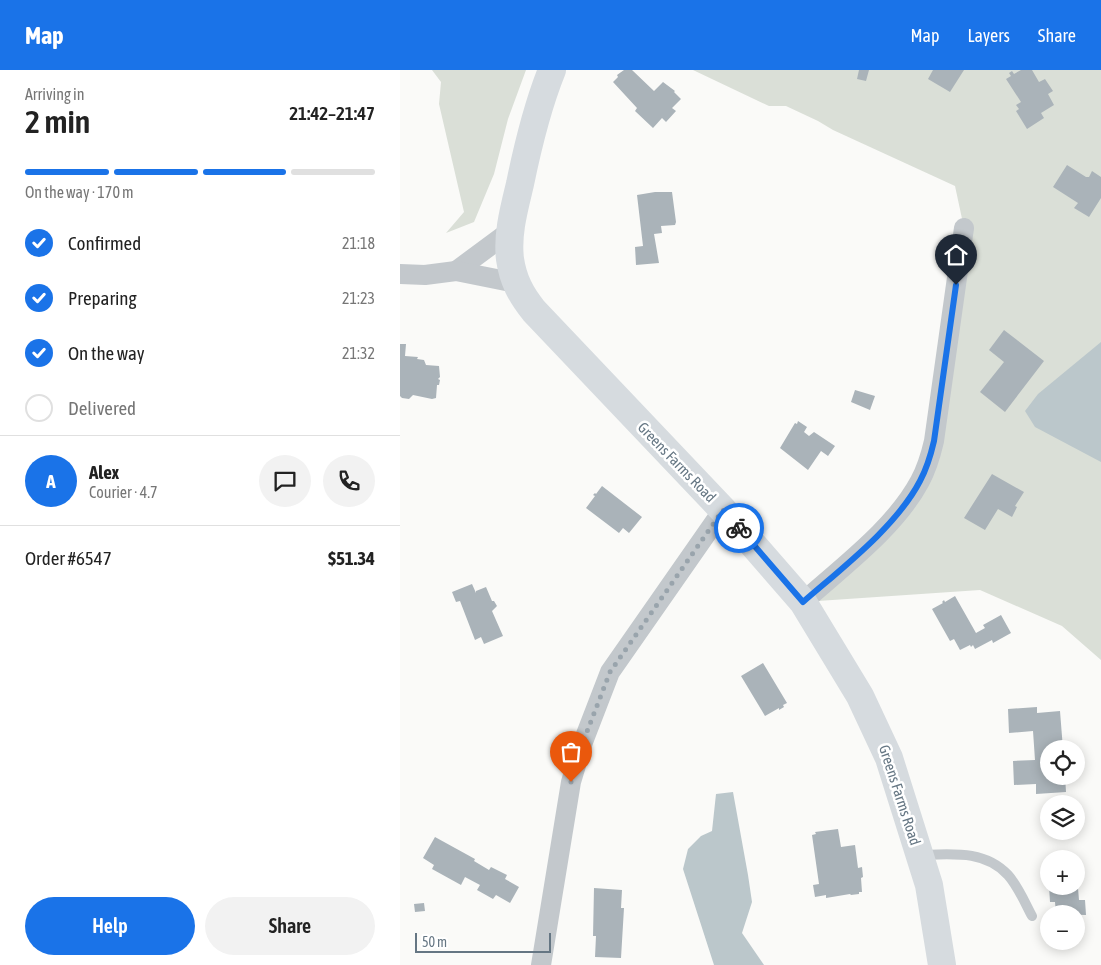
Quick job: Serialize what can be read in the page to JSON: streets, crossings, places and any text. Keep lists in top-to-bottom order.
{
  "streets": {
    "main road": ["Greens Farms Road"]
  },
  "scale_bar": "50 m",
  "page": {
    "header": "Map",
    "nav": ["Map", "Layers", "Share"],
    "heading": ["2 min", "Arriving in", "21:42–21:47"],
    "panel": [
      "Alex",
      "Courier · 4.7",
      "Order #6547",
      "$51.34"
    ],
    "bar": "On the way · 170 m",
    "list": [
      ["Confirmed", "21:18"],
      ["Preparing", "21:23"],
      ["On the way", "21:32"],
      "Delivered"
    ],
    "round": "A",
    "map_buttons": ["+", "−"],
    "buttons": ["Help", "Share"],
    "scale": "50 m"
  }
}
